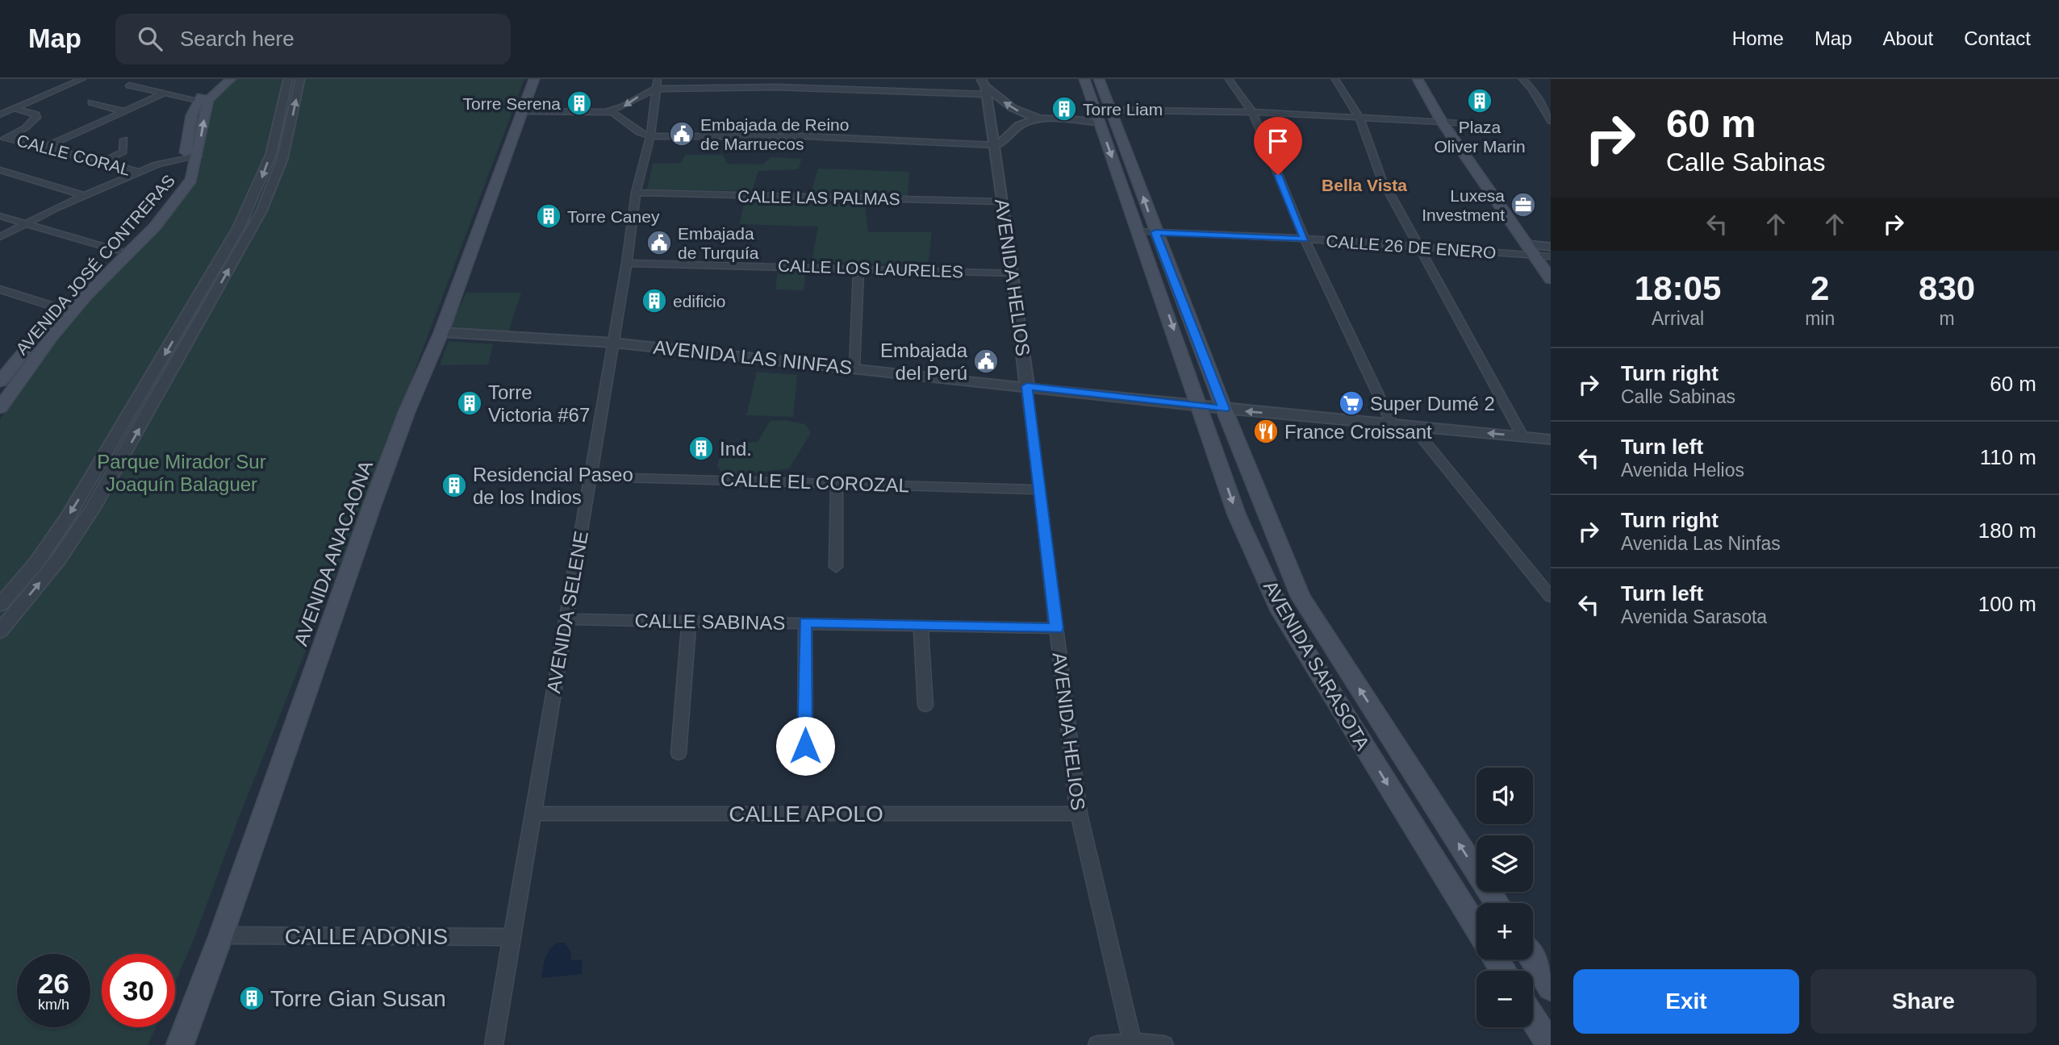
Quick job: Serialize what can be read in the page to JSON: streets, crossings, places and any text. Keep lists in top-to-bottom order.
{
  "streets": {
    "main road": ["AVENIDA JOSÉ CONTRERAS", "AVENIDA ANACAONA", "AVENIDA SARASOTA"],
    "street": [
      "CALLE CORAL",
      "CALLE LAS PALMAS",
      "CALLE 26 DE ENERO",
      "CALLE LOS LAURELES",
      "AVENIDA HELIOS",
      "AVENIDA LAS NINFAS",
      "CALLE EL COROZAL",
      "AVENIDA SELENE",
      "CALLE SABINAS",
      "CALLE APOLO",
      "CALLE ADONIS"
    ]
  },
  "crossings": [
    ["CALLE LAS PALMAS", "AVENIDA HELIOS"],
    ["CALLE LAS PALMAS", "AVENIDA SELENE"],
    ["CALLE 26 DE ENERO", "AVENIDA SARASOTA"],
    ["CALLE LOS LAURELES", "AVENIDA HELIOS"],
    ["CALLE LOS LAURELES", "AVENIDA SELENE"],
    ["AVENIDA HELIOS", "AVENIDA LAS NINFAS"],
    ["AVENIDA HELIOS", "CALLE EL COROZAL"],
    ["AVENIDA HELIOS", "CALLE SABINAS"],
    ["AVENIDA HELIOS", "CALLE APOLO"],
    ["AVENIDA LAS NINFAS", "AVENIDA ANACAONA"],
    ["AVENIDA LAS NINFAS", "AVENIDA SELENE"],
    ["AVENIDA LAS NINFAS", "AVENIDA SARASOTA"],
    ["CALLE EL COROZAL", "AVENIDA SELENE"],
    ["AVENIDA ANACAONA", "CALLE ADONIS"],
    ["AVENIDA SELENE", "CALLE SABINAS"],
    ["AVENIDA SELENE", "CALLE APOLO"],
    ["AVENIDA SELENE", "CALLE ADONIS"]
  ],
  "districts": ["Bella Vista"],
  "parks": ["Parque Mirador Sur Joaquín Balaguer"],
  "places": {
    "building": [
      "Plaza Oliver Marin",
      "Torre Serena",
      "Torre Liam",
      "Torre Caney",
      "edificio",
      "Torre Victoria #67",
      "Ind.",
      "Residencial Paseo de los Indios",
      "Torre Gian Susan"
    ],
    "public building": ["Embajada de Reino de Marruecos", "Embajada de Turquía", "Embajada del Perú"],
    "office": ["Luxesa Investment"],
    "supermarket": ["Super Dumé 2"],
    "restaurant": ["France Croissant"]
  },
  "page": {
    "header": "Map",
    "search": "Search here",
    "nav": [
      "Home",
      "Map",
      "About",
      "Contact"
    ],
    "turn": ["60 m", "Calle Sabinas"],
    "eta": [
      "18:05",
      "Arrival",
      "2",
      "min",
      "830",
      "m"
    ],
    "list": [
      {
        "name": "Turn right",
        "note": "Calle Sabinas",
        "value": "60 m"
      },
      {
        "name": "Turn left",
        "note": "Avenida Helios",
        "value": "110 m"
      },
      {
        "name": "Turn right",
        "note": "Avenida Las Ninfas",
        "value": "180 m"
      },
      {
        "name": "Turn left",
        "note": "Avenida Sarasota",
        "value": "100 m"
      }
    ],
    "map_buttons": ["+", "−"],
    "speed": "26 km/h",
    "limit": "30",
    "buttons": ["Exit", "Share"]
  }
}
